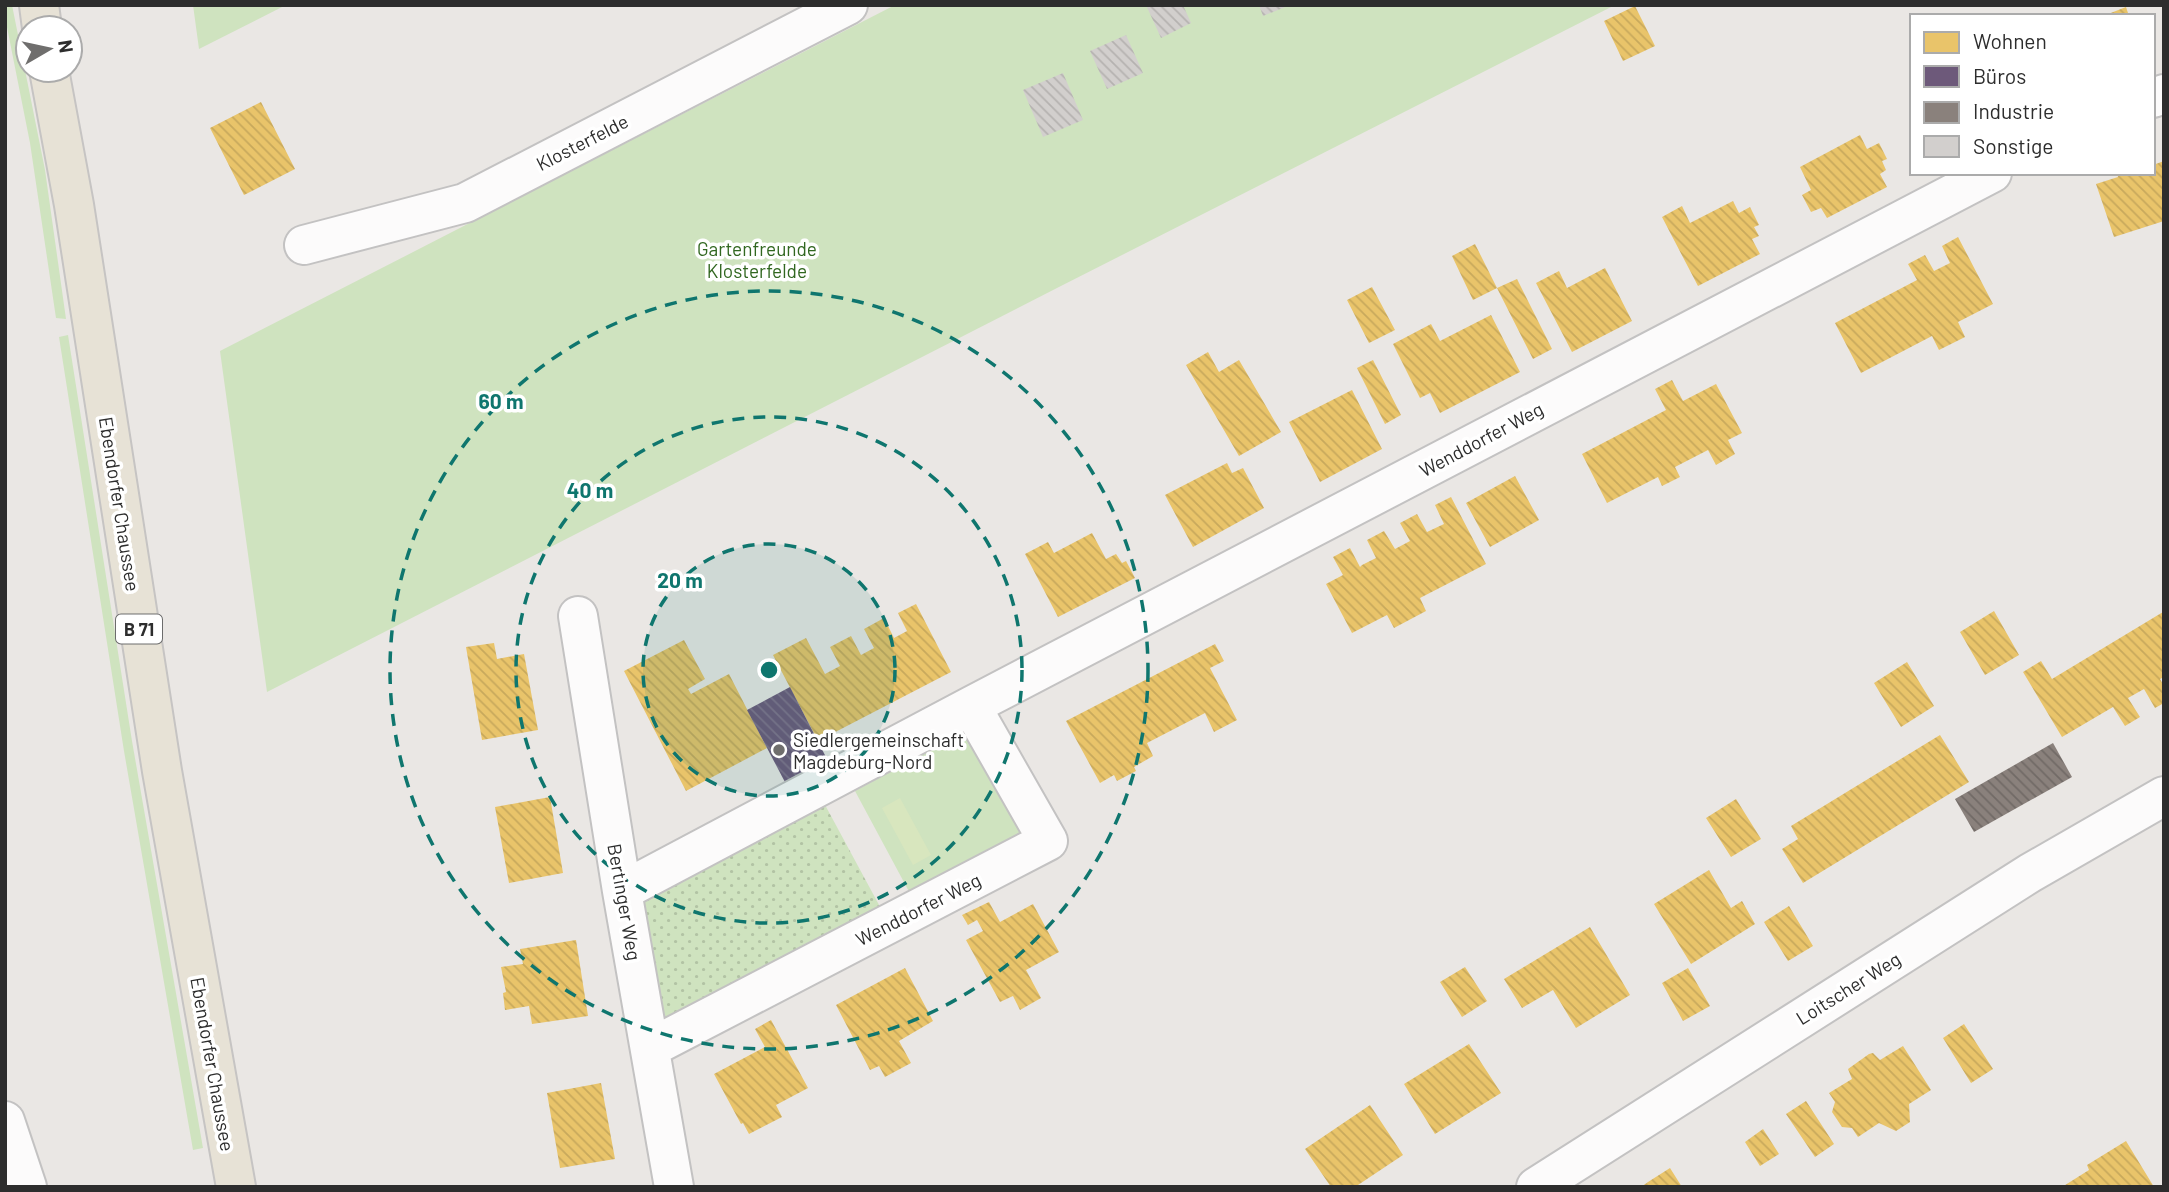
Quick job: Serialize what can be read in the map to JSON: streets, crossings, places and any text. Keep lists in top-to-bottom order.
{
  "streets": {
    "main road": ["Ebendorfer Chaussee", "B 71"],
    "street": [
      "Klosterfelde",
      "Wenddorfer Weg",
      "Bertinger Weg",
      "Loitscher Weg"
    ]
  },
  "crossings": [
    ["Wenddorfer Weg", "Bertinger Weg"]
  ],
  "parks": ["Gartenfreunde Klosterfelde"],
  "places": ["Siedlergemeinschaft Magdeburg-Nord"],
  "legend": [
    "Wohnen",
    "Büros",
    "Industrie",
    "Sonstige"
  ],
  "north": "right",
  "rings": ["60 m", "40 m", "20 m"]
}
